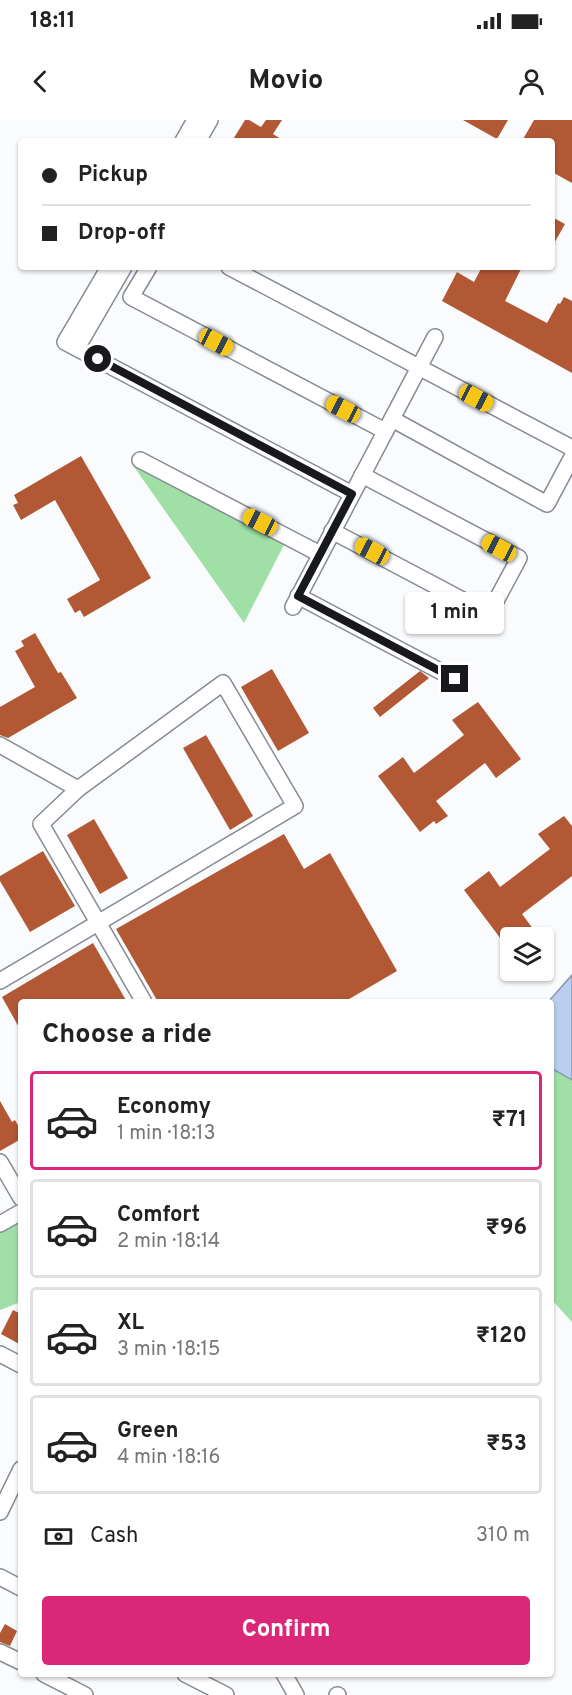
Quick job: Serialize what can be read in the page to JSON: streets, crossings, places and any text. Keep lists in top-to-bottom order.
{
  "page": {
    "status": "18:11",
    "header": "Movio",
    "banner": ["Pickup", "Drop-off"],
    "bubble": "1 min",
    "heading": "Choose a ride",
    "list": [
      {
        "name": "Economy",
        "note": "1 min · 18:13",
        "value": "₹71"
      },
      {
        "name": "Comfort",
        "note": "2 min · 18:14",
        "value": "₹96"
      },
      {
        "name": "XL",
        "note": "3 min · 18:15",
        "value": "₹120"
      },
      {
        "name": "Green",
        "note": "4 min · 18:16",
        "value": "₹53"
      }
    ],
    "pay": ["Cash", "310 m"],
    "buttons": "Confirm"
  }
}
